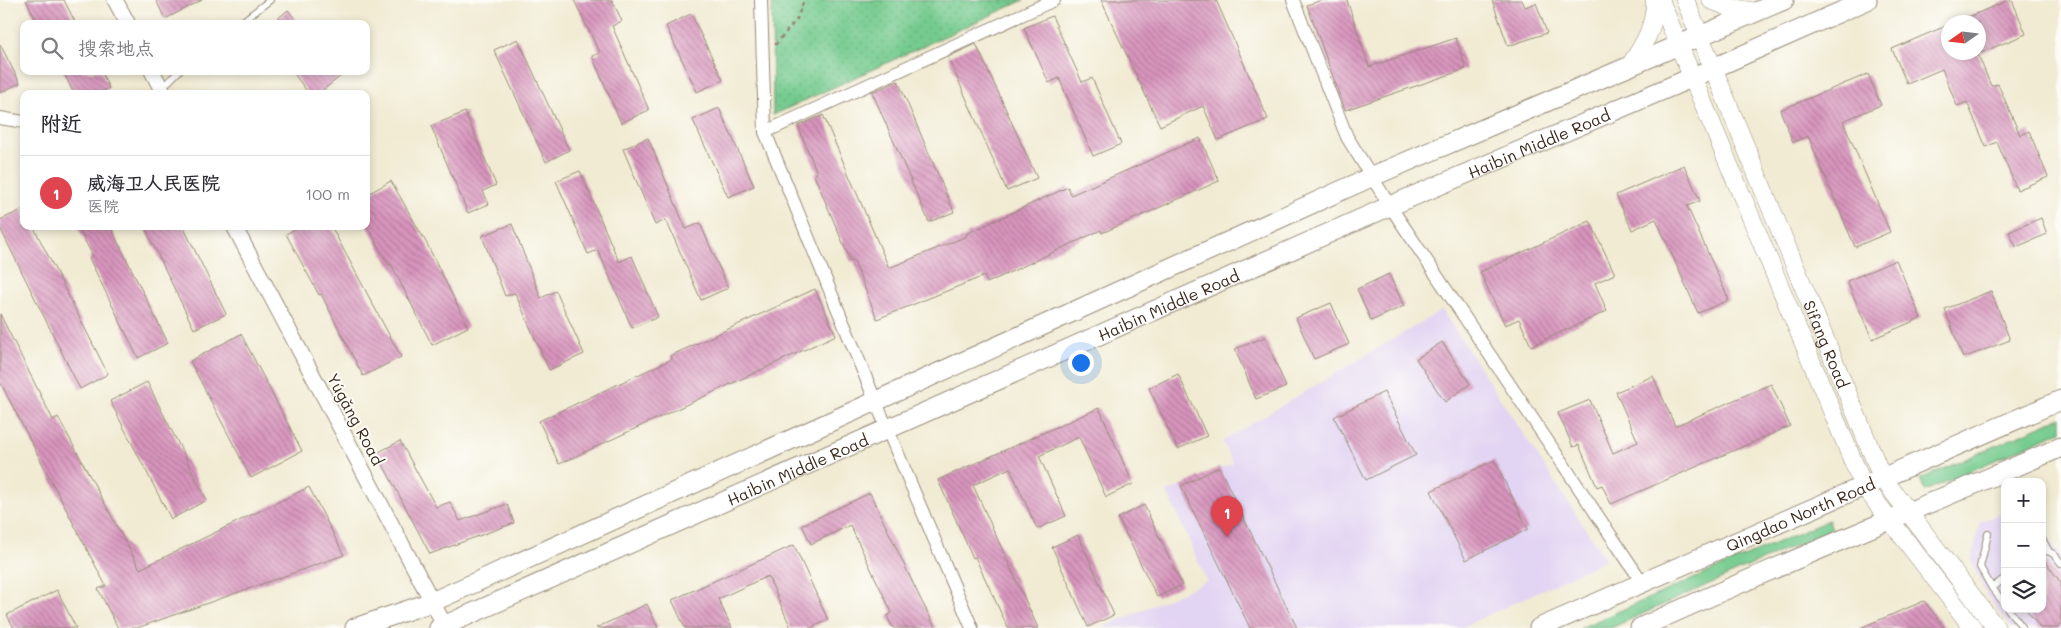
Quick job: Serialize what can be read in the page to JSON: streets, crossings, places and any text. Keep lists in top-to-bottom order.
{
  "streets": {
    "main road": ["Haibin Middle Road", "Sifang Road", "Qingdao North Road"],
    "street": ["Yúgǎng Road"]
  },
  "crossings": [
    ["Haibin Middle Road", "Sifang Road"],
    ["Haibin Middle Road", "Yúgǎng Road"],
    ["Sifang Road", "Qingdao North Road"]
  ],
  "north": "left",
  "page": {
    "search": "搜索地点",
    "heading": "附近",
    "list": [
      {
        "mark": "1",
        "name": "威海卫人民医院",
        "note": "医院",
        "value": "100 m"
      }
    ],
    "map_buttons": ["+", "−"],
    "pins": "1"
  }
}
